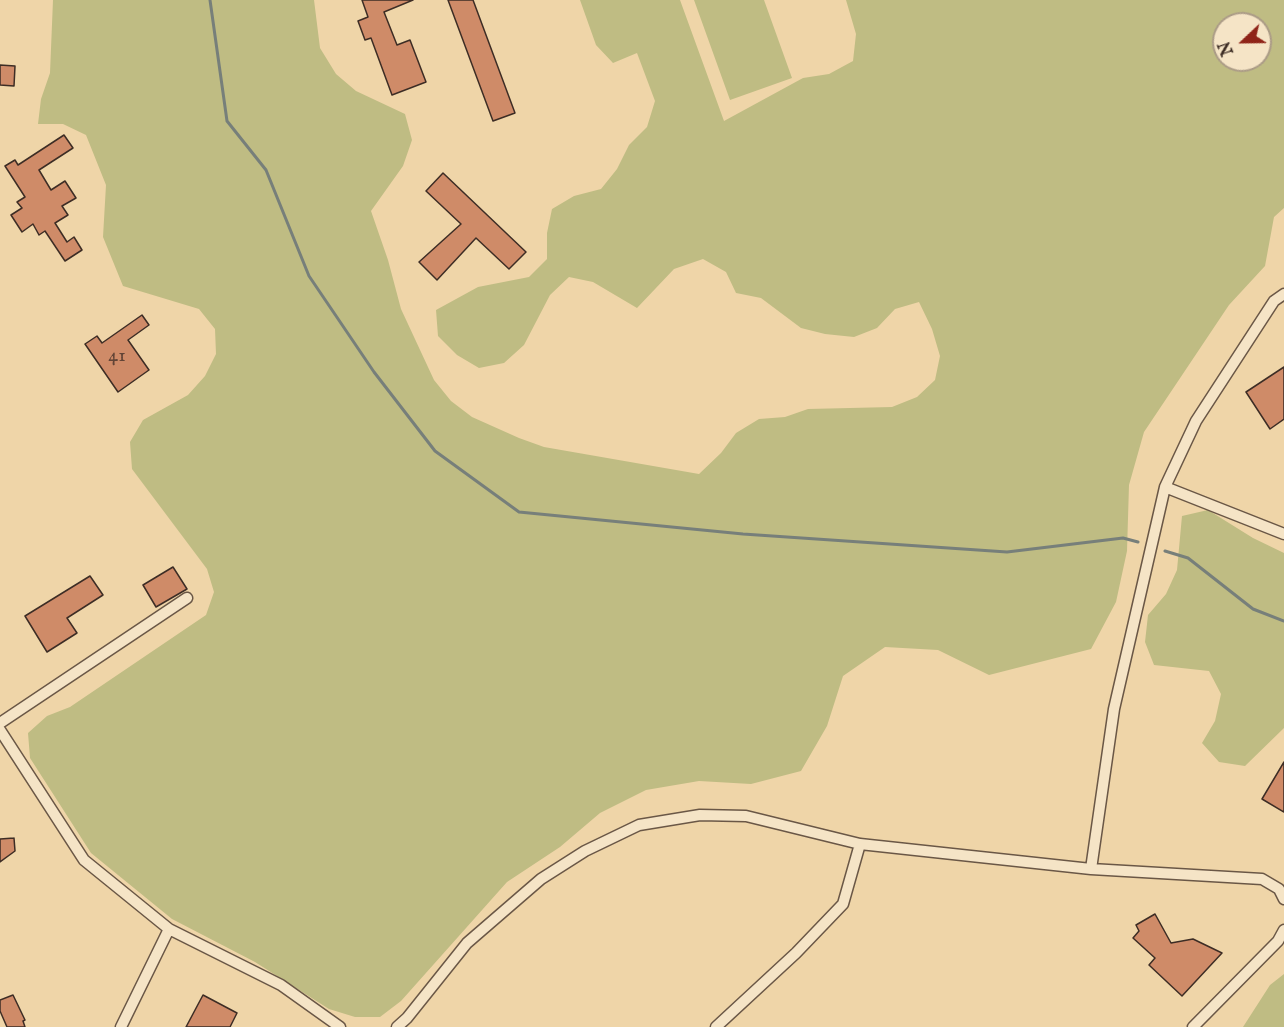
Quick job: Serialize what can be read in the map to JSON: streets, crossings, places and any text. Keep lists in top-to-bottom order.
{
  "house_numbers": ["41"],
  "north": "left"
}
